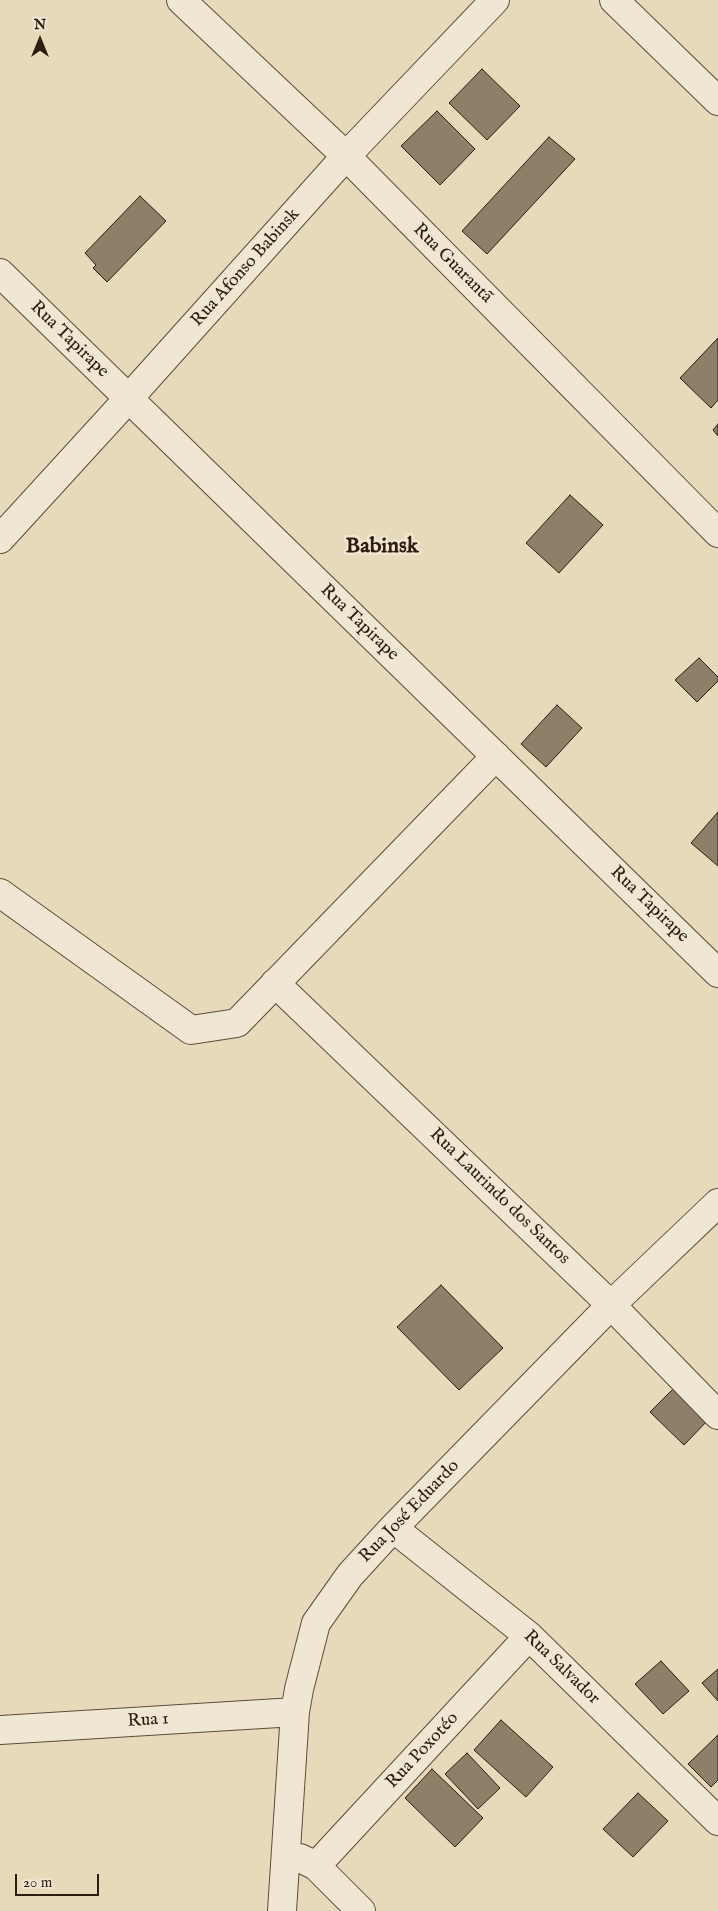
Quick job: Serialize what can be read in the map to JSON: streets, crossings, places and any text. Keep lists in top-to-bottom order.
{
  "streets": {
    "street": [
      "Rua Guarantã",
      "Rua Afonso Babinsk",
      "Rua Tapirape",
      "Rua Laurindo dos Santos",
      "Rua José Eduardo",
      "Rua Salvador",
      "Rua 1",
      "Rua Poxotéo"
    ]
  },
  "crossings": [
    ["Rua Guarantã", "Rua Afonso Babinsk"],
    ["Rua Afonso Babinsk", "Rua Tapirape"],
    ["Rua Laurindo dos Santos", "Rua José Eduardo"],
    ["Rua José Eduardo", "Rua Salvador"],
    ["Rua José Eduardo", "Rua 1"],
    ["Rua Salvador", "Rua Poxotéo"]
  ],
  "districts": ["Babinsk"],
  "scale_bar": "20 m",
  "north": "top"
}
